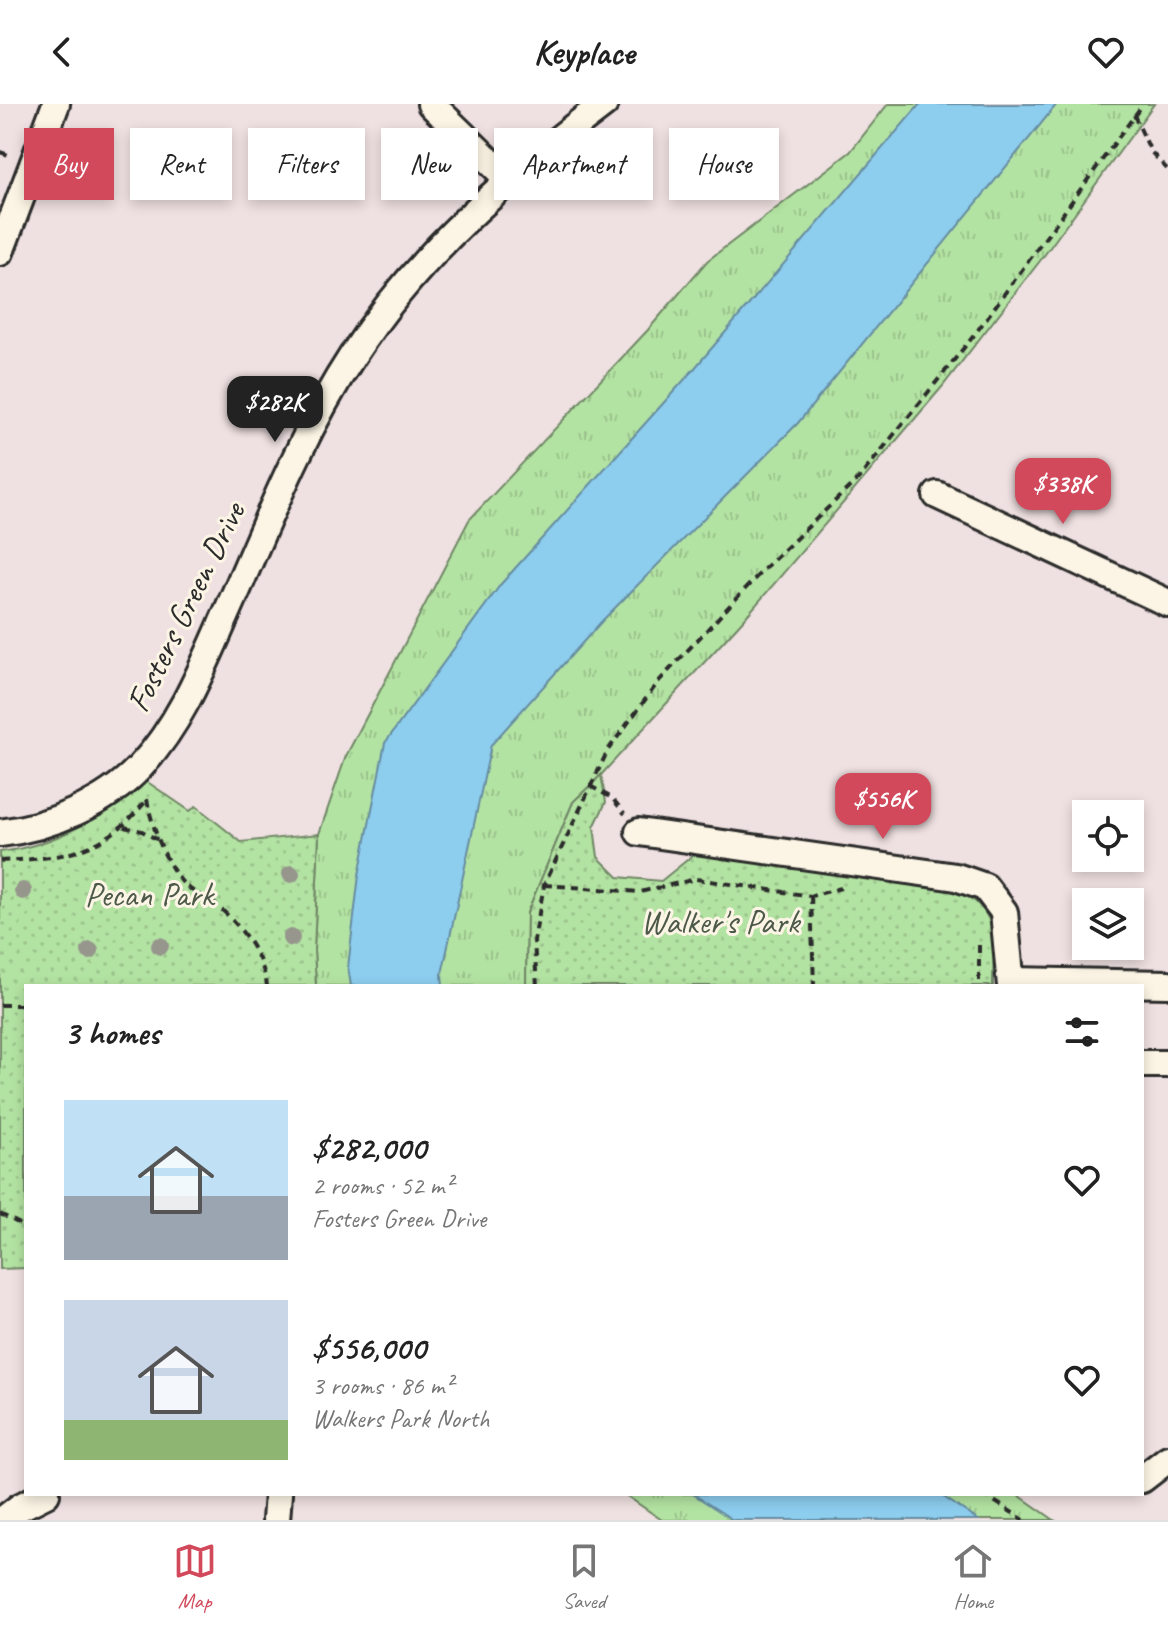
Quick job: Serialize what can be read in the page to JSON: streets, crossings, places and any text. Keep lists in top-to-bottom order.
{
  "streets": {
    "street": ["Fosters Green Drive"]
  },
  "parks": ["Pecan Park", "Walker's Park"],
  "page": {
    "header": "Keyplace",
    "chip": [
      "Buy",
      "Rent",
      "Filters",
      "New",
      "Apartment",
      "House"
    ],
    "price": ["$282K", "$338K", "$556K"],
    "heading": "3 homes",
    "list": [
      {
        "name": "$282,000",
        "note": "2 rooms · 52 m² · Fosters Green Drive"
      },
      {
        "name": "$556,000",
        "note": "3 rooms · 86 m² · Walkers Park North"
      }
    ],
    "tabs": ["Map", "Saved", "Home"]
  }
}
